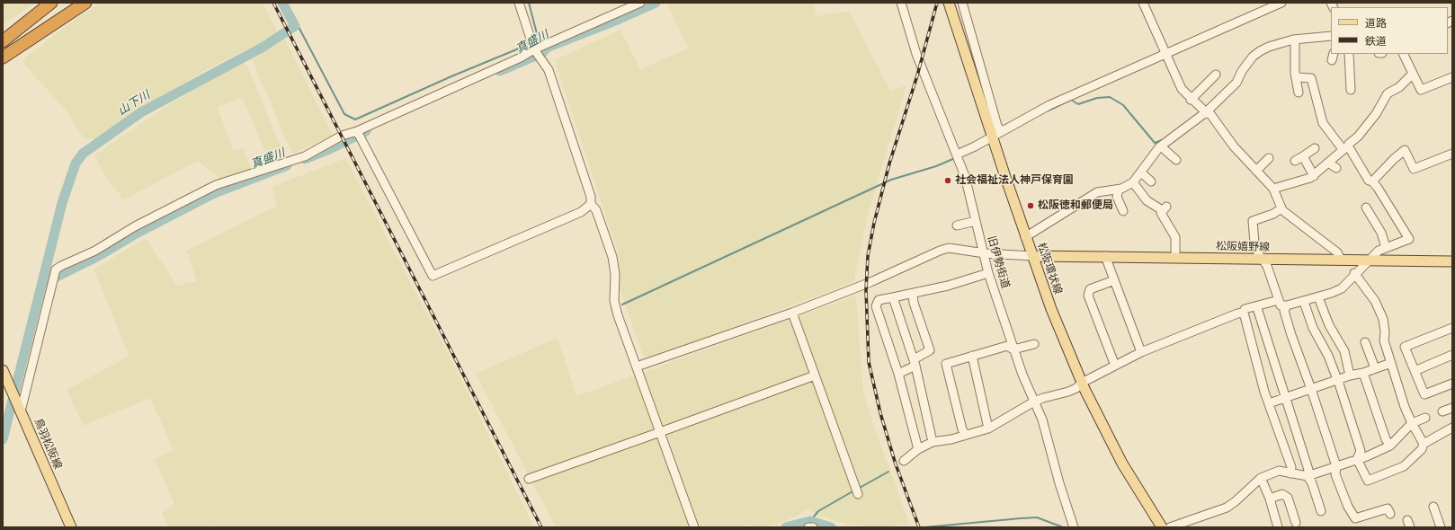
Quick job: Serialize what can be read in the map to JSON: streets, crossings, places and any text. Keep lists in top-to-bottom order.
{
  "streets": {
    "main road": ["松阪嬉野線", "松阪環状線", "鳥羽松阪線"],
    "street": ["旧伊勢街道"]
  },
  "crossings": [
    ["松阪嬉野線", "松阪環状線"]
  ],
  "water": ["真盛川", "山下川"],
  "places": ["社会福祉法人神戸保育園", "松阪徳和郵便局"],
  "legend": ["道路", "鉄道"]
}
